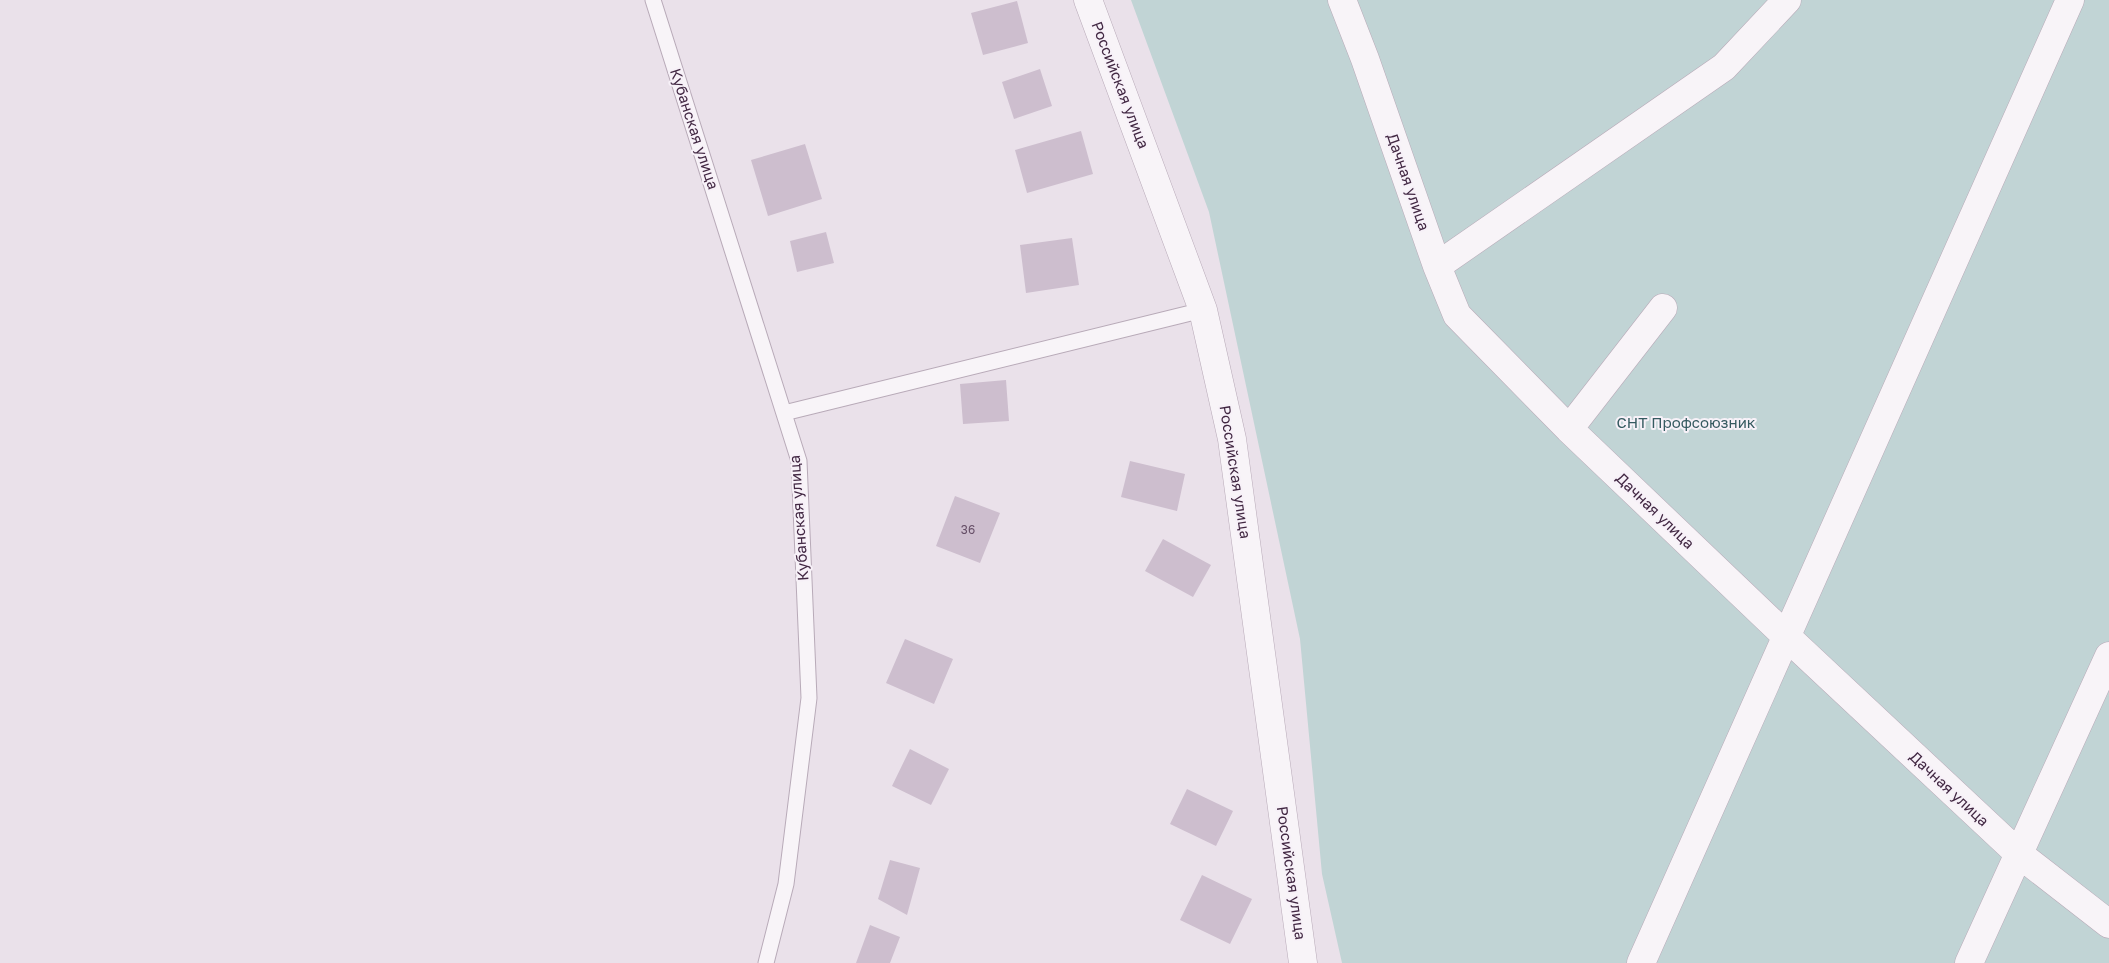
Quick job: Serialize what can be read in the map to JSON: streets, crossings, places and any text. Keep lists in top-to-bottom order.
{
  "streets": {
    "street": ["Российская улица", "Дачная улица"],
    "lane": ["Кубанская улица"]
  },
  "parks": ["СНТ Профсоюзник"],
  "house_numbers": ["36"]
}
